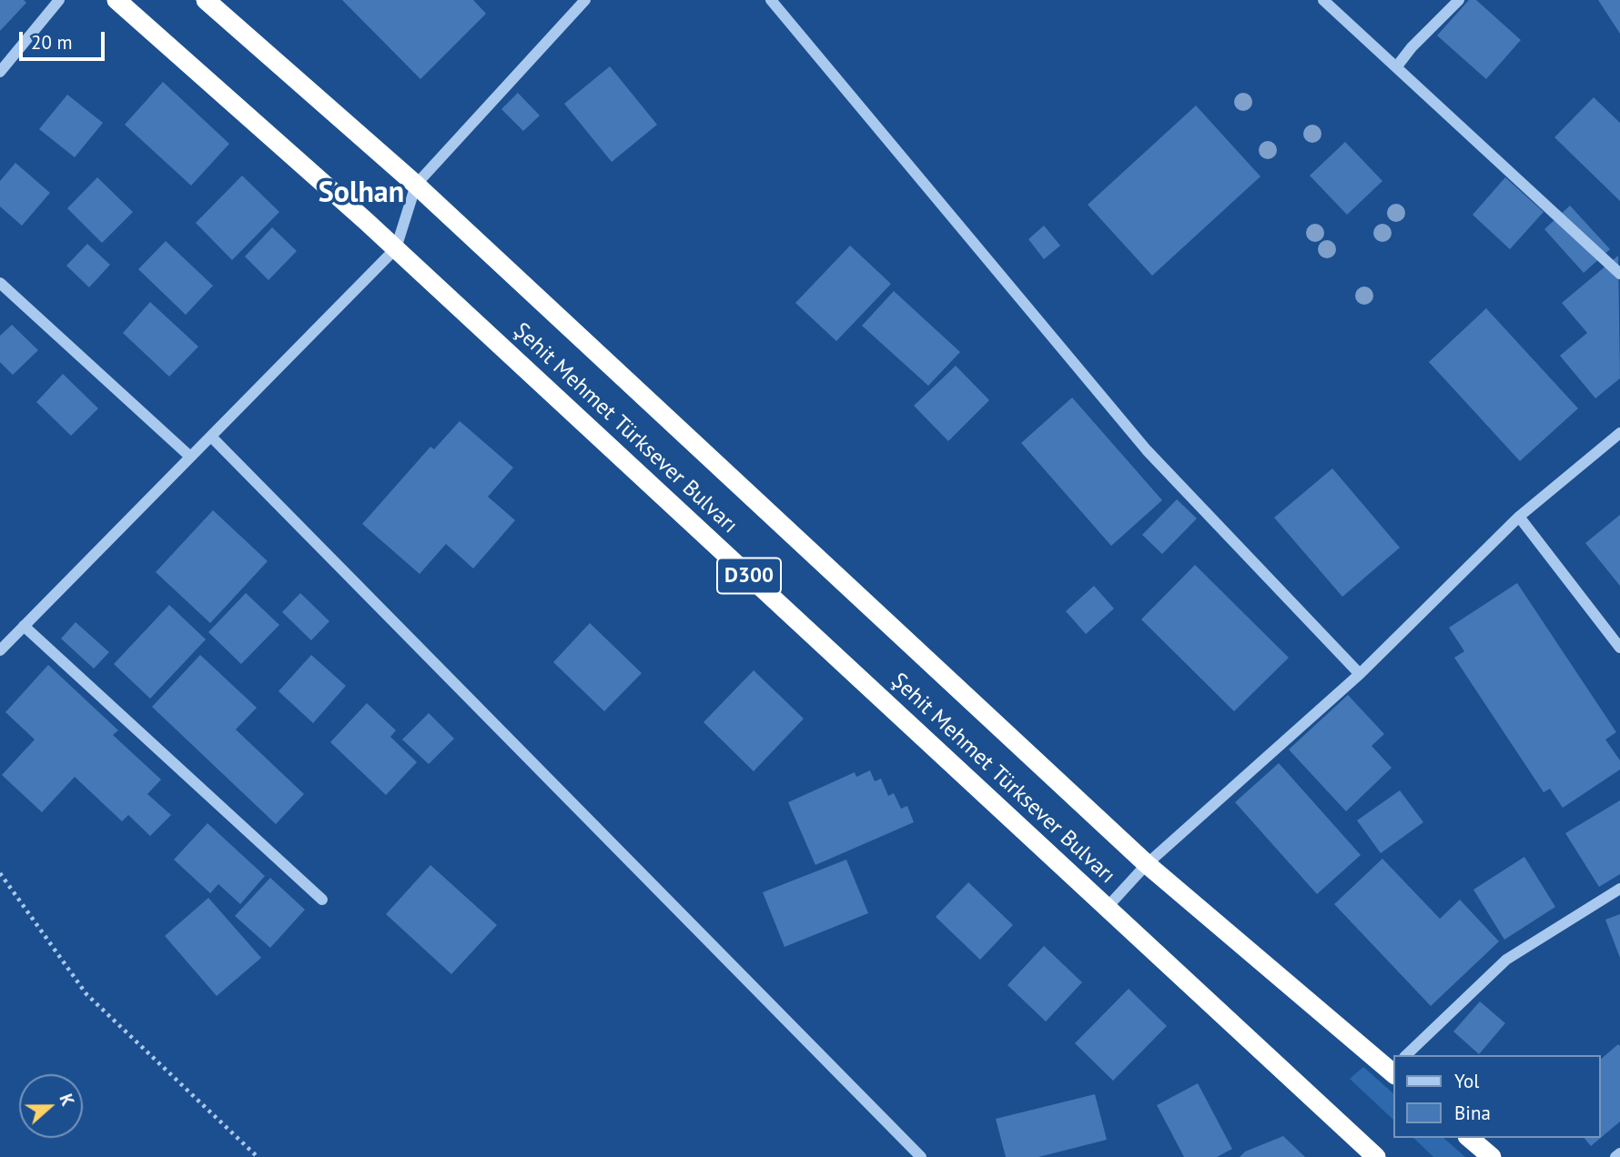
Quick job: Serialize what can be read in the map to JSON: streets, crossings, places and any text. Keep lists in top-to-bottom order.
{
  "streets": {
    "highway": ["Şehit Mehmet Türksever Bulvarı", "D300"]
  },
  "districts": ["Solhan"],
  "legend": ["Yol", "Bina"],
  "scale_bar": "20 m",
  "north": "right"
}
